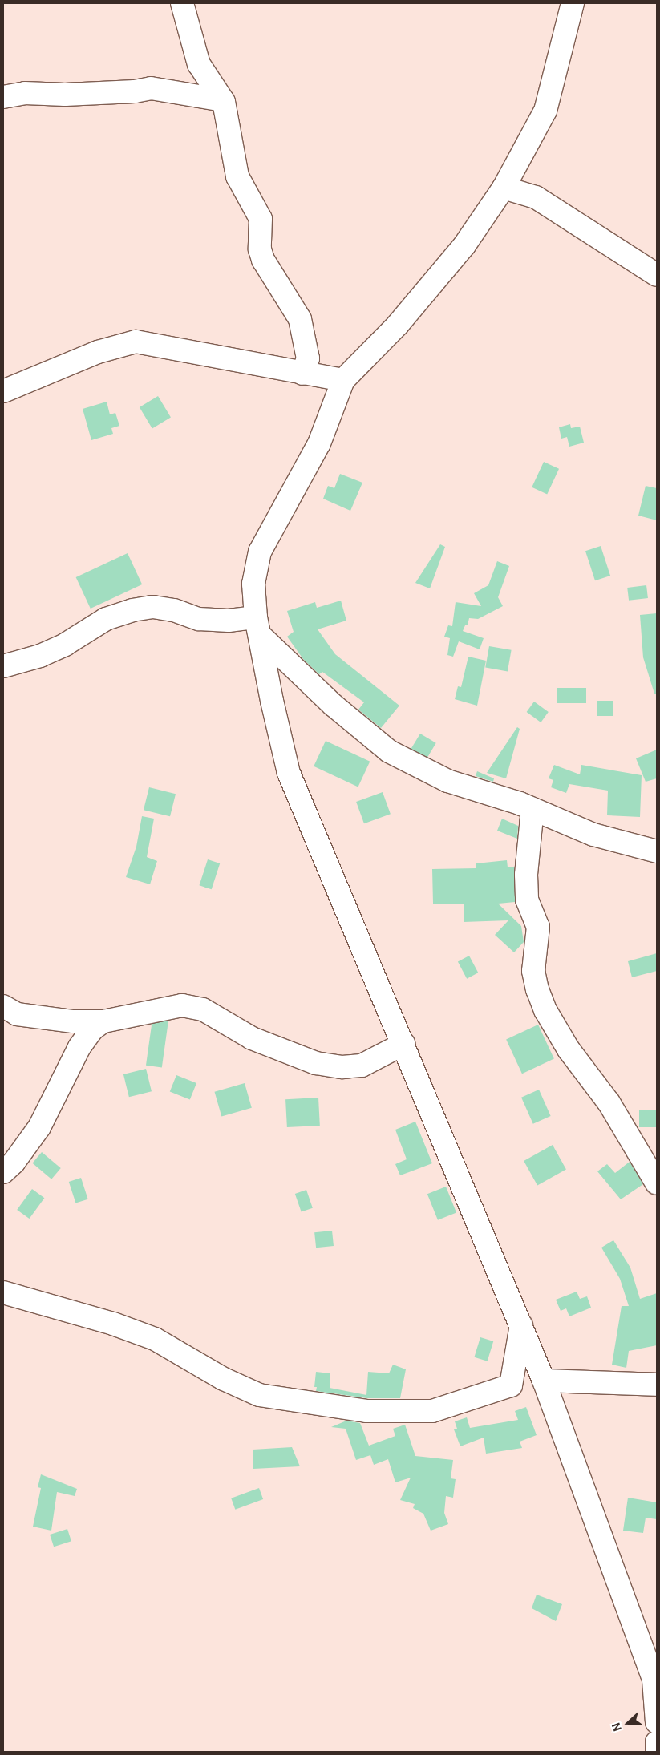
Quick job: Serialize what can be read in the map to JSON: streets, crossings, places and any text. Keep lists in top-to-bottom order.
{
  "north": "left"
}
